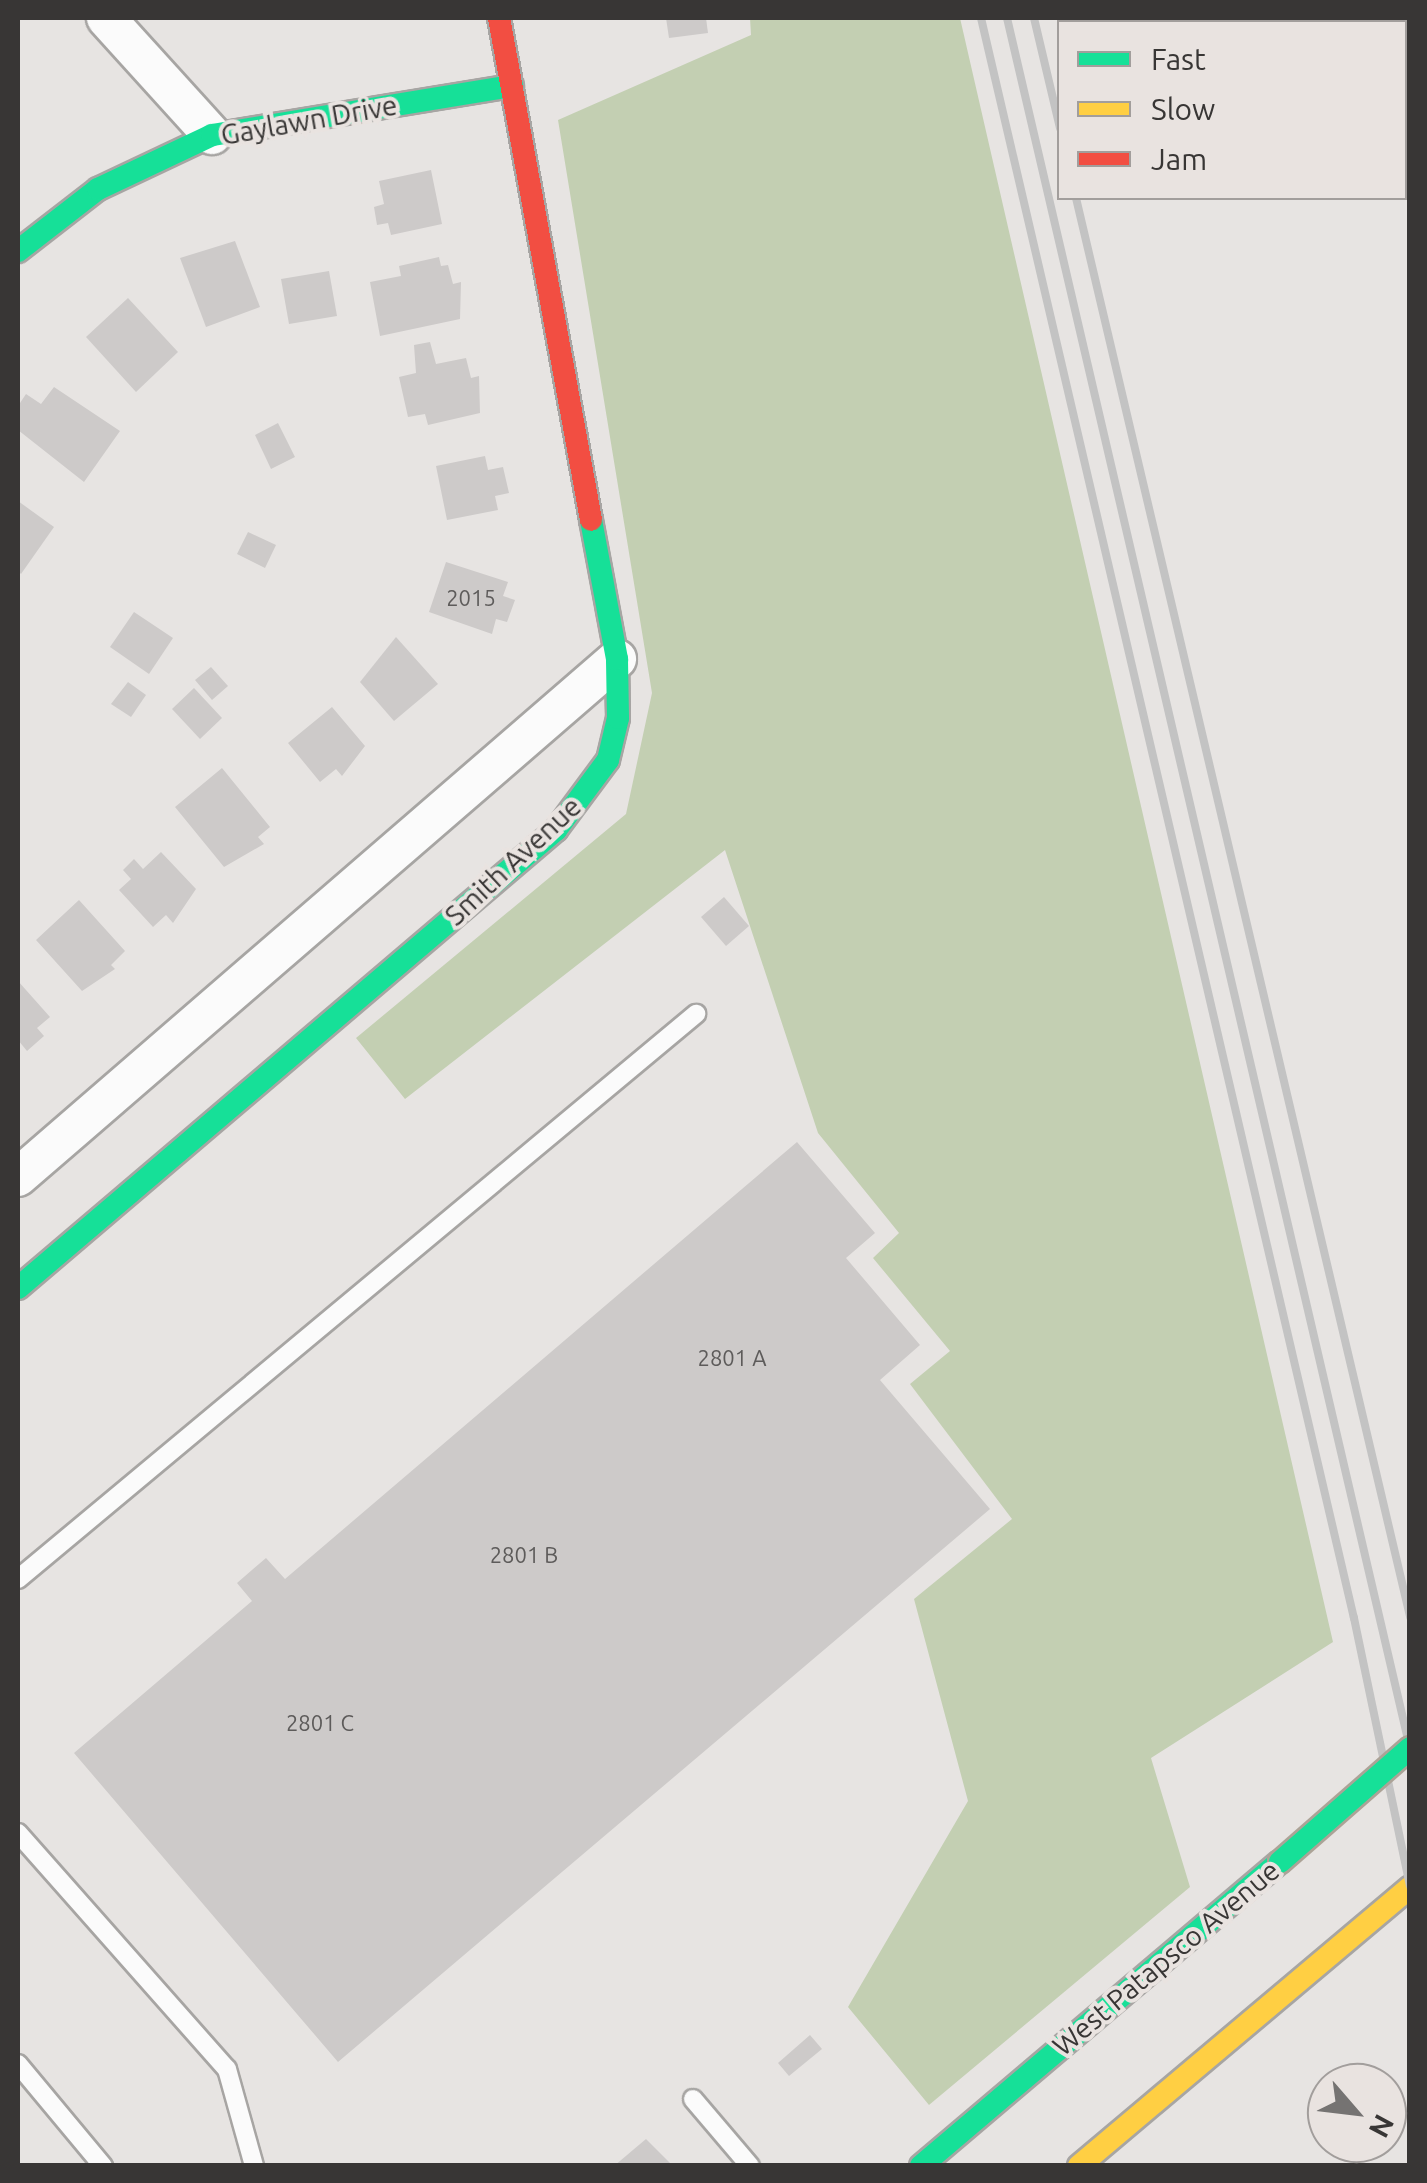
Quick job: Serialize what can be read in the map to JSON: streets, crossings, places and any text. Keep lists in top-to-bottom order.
{
  "streets": {
    "street": ["Gaylawn Drive", "Smith Avenue", "West Patapsco Avenue"]
  },
  "crossings": [
    ["Gaylawn Drive", "Smith Avenue"]
  ],
  "house_numbers": [
    "2015",
    "2801 A",
    "2801 B",
    "2801 C"
  ],
  "legend": ["Fast", "Slow", "Jam"],
  "north": "bottom right"
}
